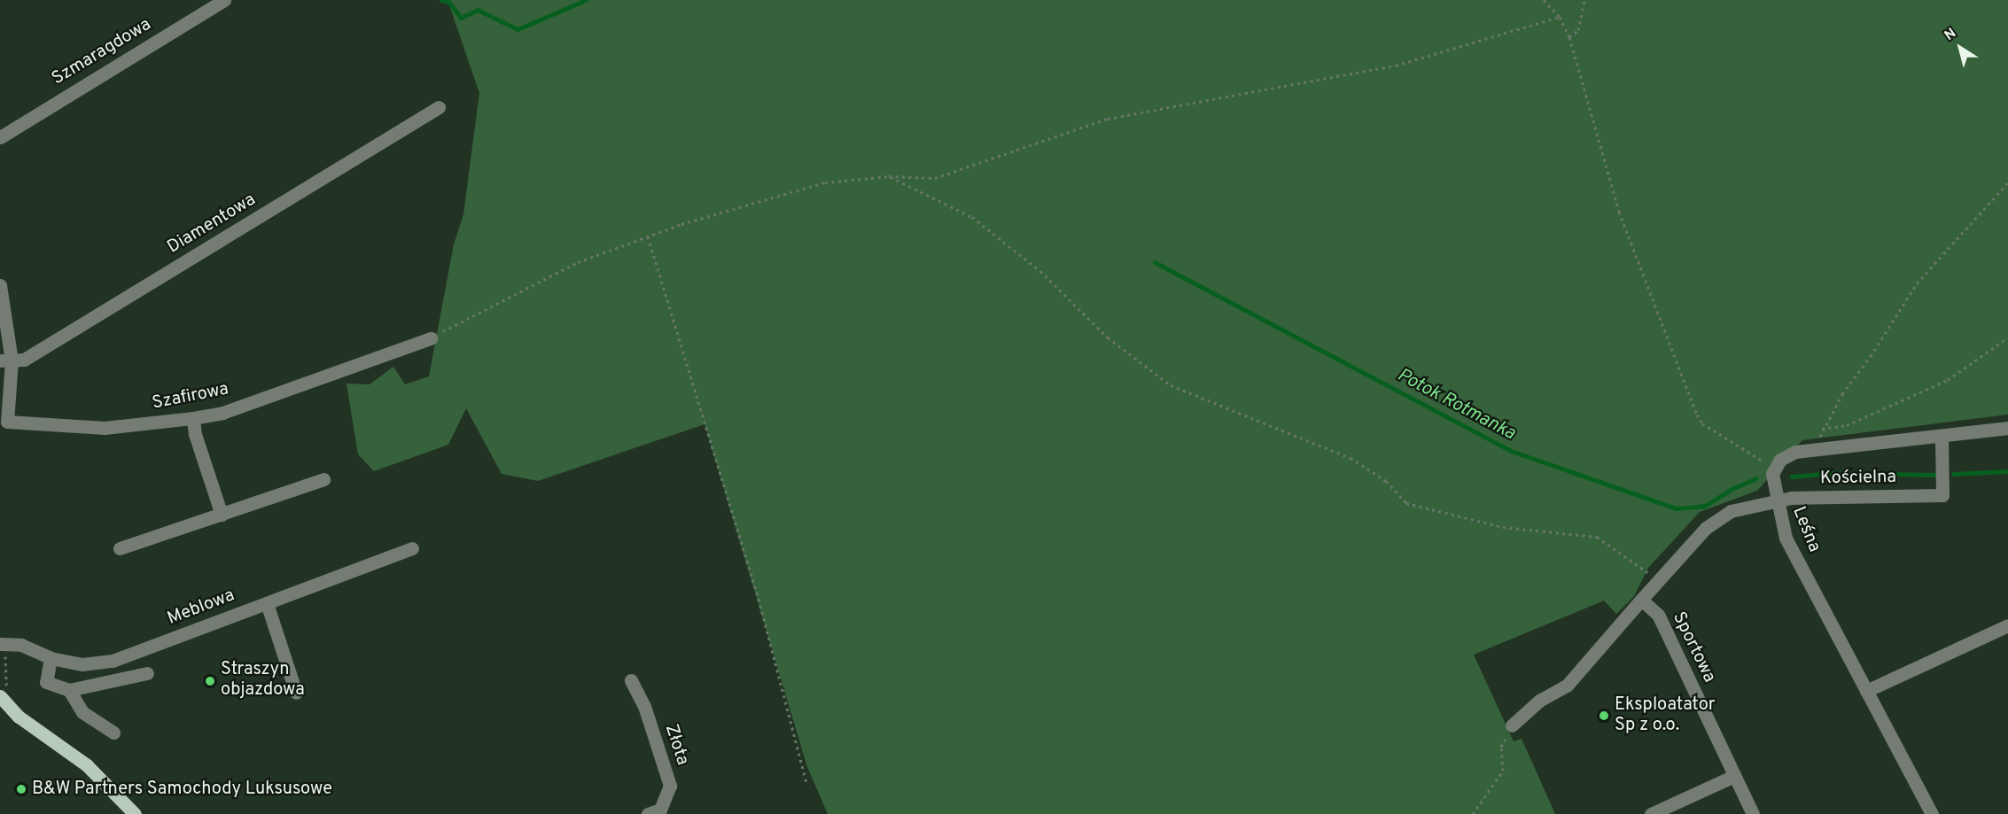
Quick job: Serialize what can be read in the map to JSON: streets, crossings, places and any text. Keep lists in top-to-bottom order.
{
  "streets": {
    "street": [
      "Szmaragdowa",
      "Diamentowa",
      "Szafirowa",
      "Kościelna",
      "Leśna",
      "Meblowa",
      "Sportowa",
      "Złota"
    ]
  },
  "crossings": [
    ["Diamentowa", "Szafirowa"],
    ["Kościelna", "Leśna"]
  ],
  "water": ["Potok Rotmanka"],
  "places": ["Straszyn objazdowa", "Eksploatator Sp z o.o.", "B&W Partners Samochody Luksusowe"],
  "north": "top left"
}
